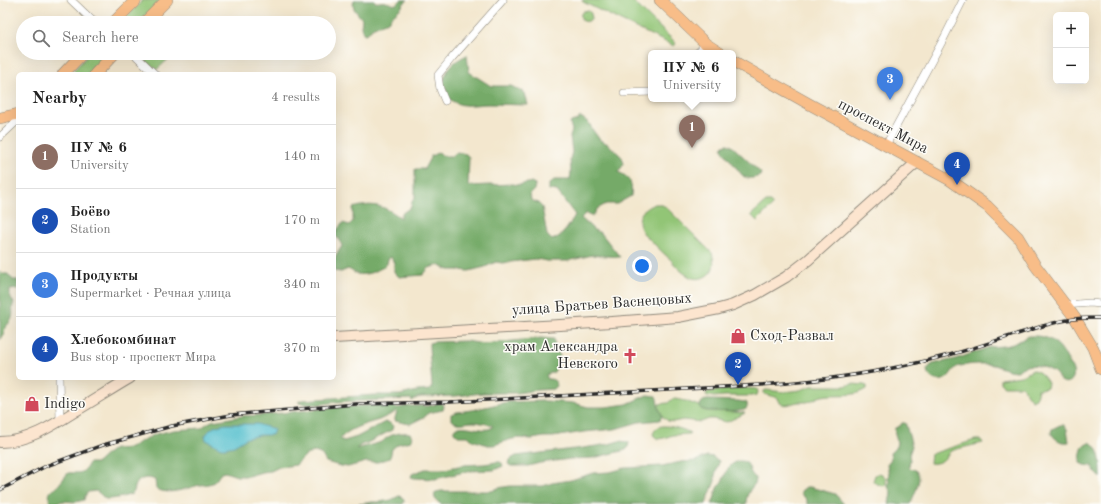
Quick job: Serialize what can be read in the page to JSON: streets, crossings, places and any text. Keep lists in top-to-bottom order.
{
  "streets": {
    "main road": ["проспект Мира", "улица Братьев Васнецовых"]
  },
  "crossings": [
    ["проспект Мира", "улица Братьев Васнецовых"]
  ],
  "places": {
    "shop": ["Сход-Развал", "Indigo"],
    "church": ["храм Александра Невского"]
  },
  "page": {
    "map_buttons": ["+", "−"],
    "search": "Search here",
    "popup": ["ПУ № 6", "University"],
    "pins": [
      "3",
      "1",
      "4",
      "2"
    ],
    "heading": ["Nearby", "4 results"],
    "list": [
      {
        "mark": "1",
        "name": "ПУ № 6",
        "note": "University",
        "value": "140 m"
      },
      {
        "mark": "2",
        "name": "Боёво",
        "note": "Station",
        "value": "170 m"
      },
      {
        "mark": "3",
        "name": "Продукты",
        "note": "Supermarket · Речная улица",
        "value": "340 m"
      },
      {
        "mark": "4",
        "name": "Хлебокомбинат",
        "note": "Bus stop · проспект Мира",
        "value": "370 m"
      }
    ]
  }
}
